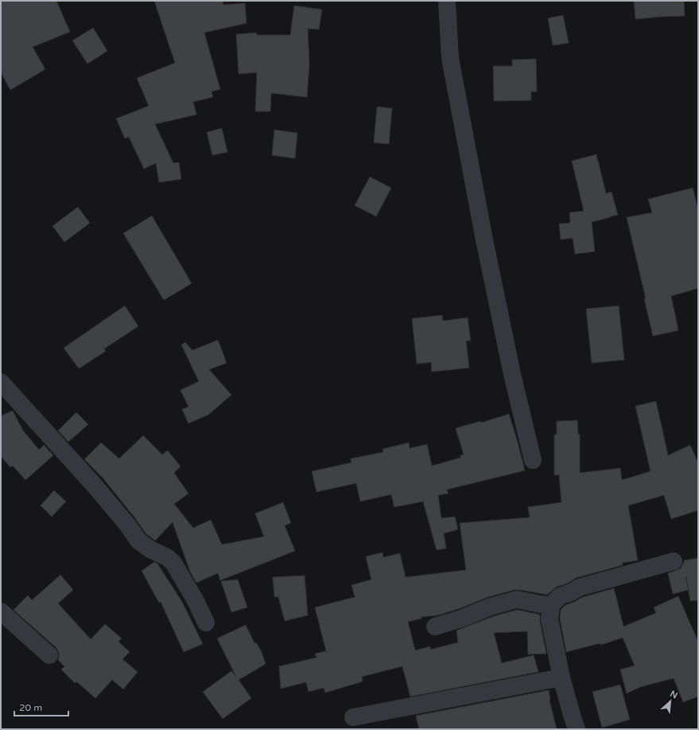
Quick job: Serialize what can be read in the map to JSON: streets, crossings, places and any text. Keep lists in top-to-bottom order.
{
  "scale_bar": "20 m",
  "north": "top right"
}
